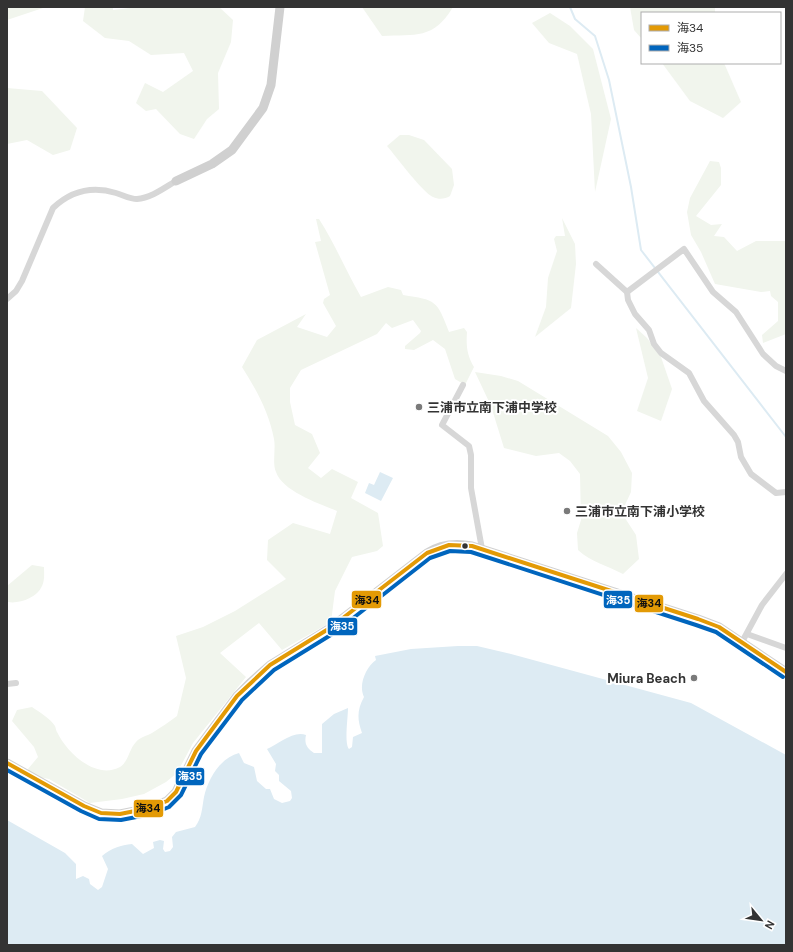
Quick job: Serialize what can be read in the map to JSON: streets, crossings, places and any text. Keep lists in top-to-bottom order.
{
  "places": ["三浦市立南下浦中学校", "三浦市立南下浦小学校", "Miura Beach"],
  "lines": ["transit line 海34", "transit line 海35"],
  "legend": ["海34", "海35"],
  "north": "bottom right"
}
